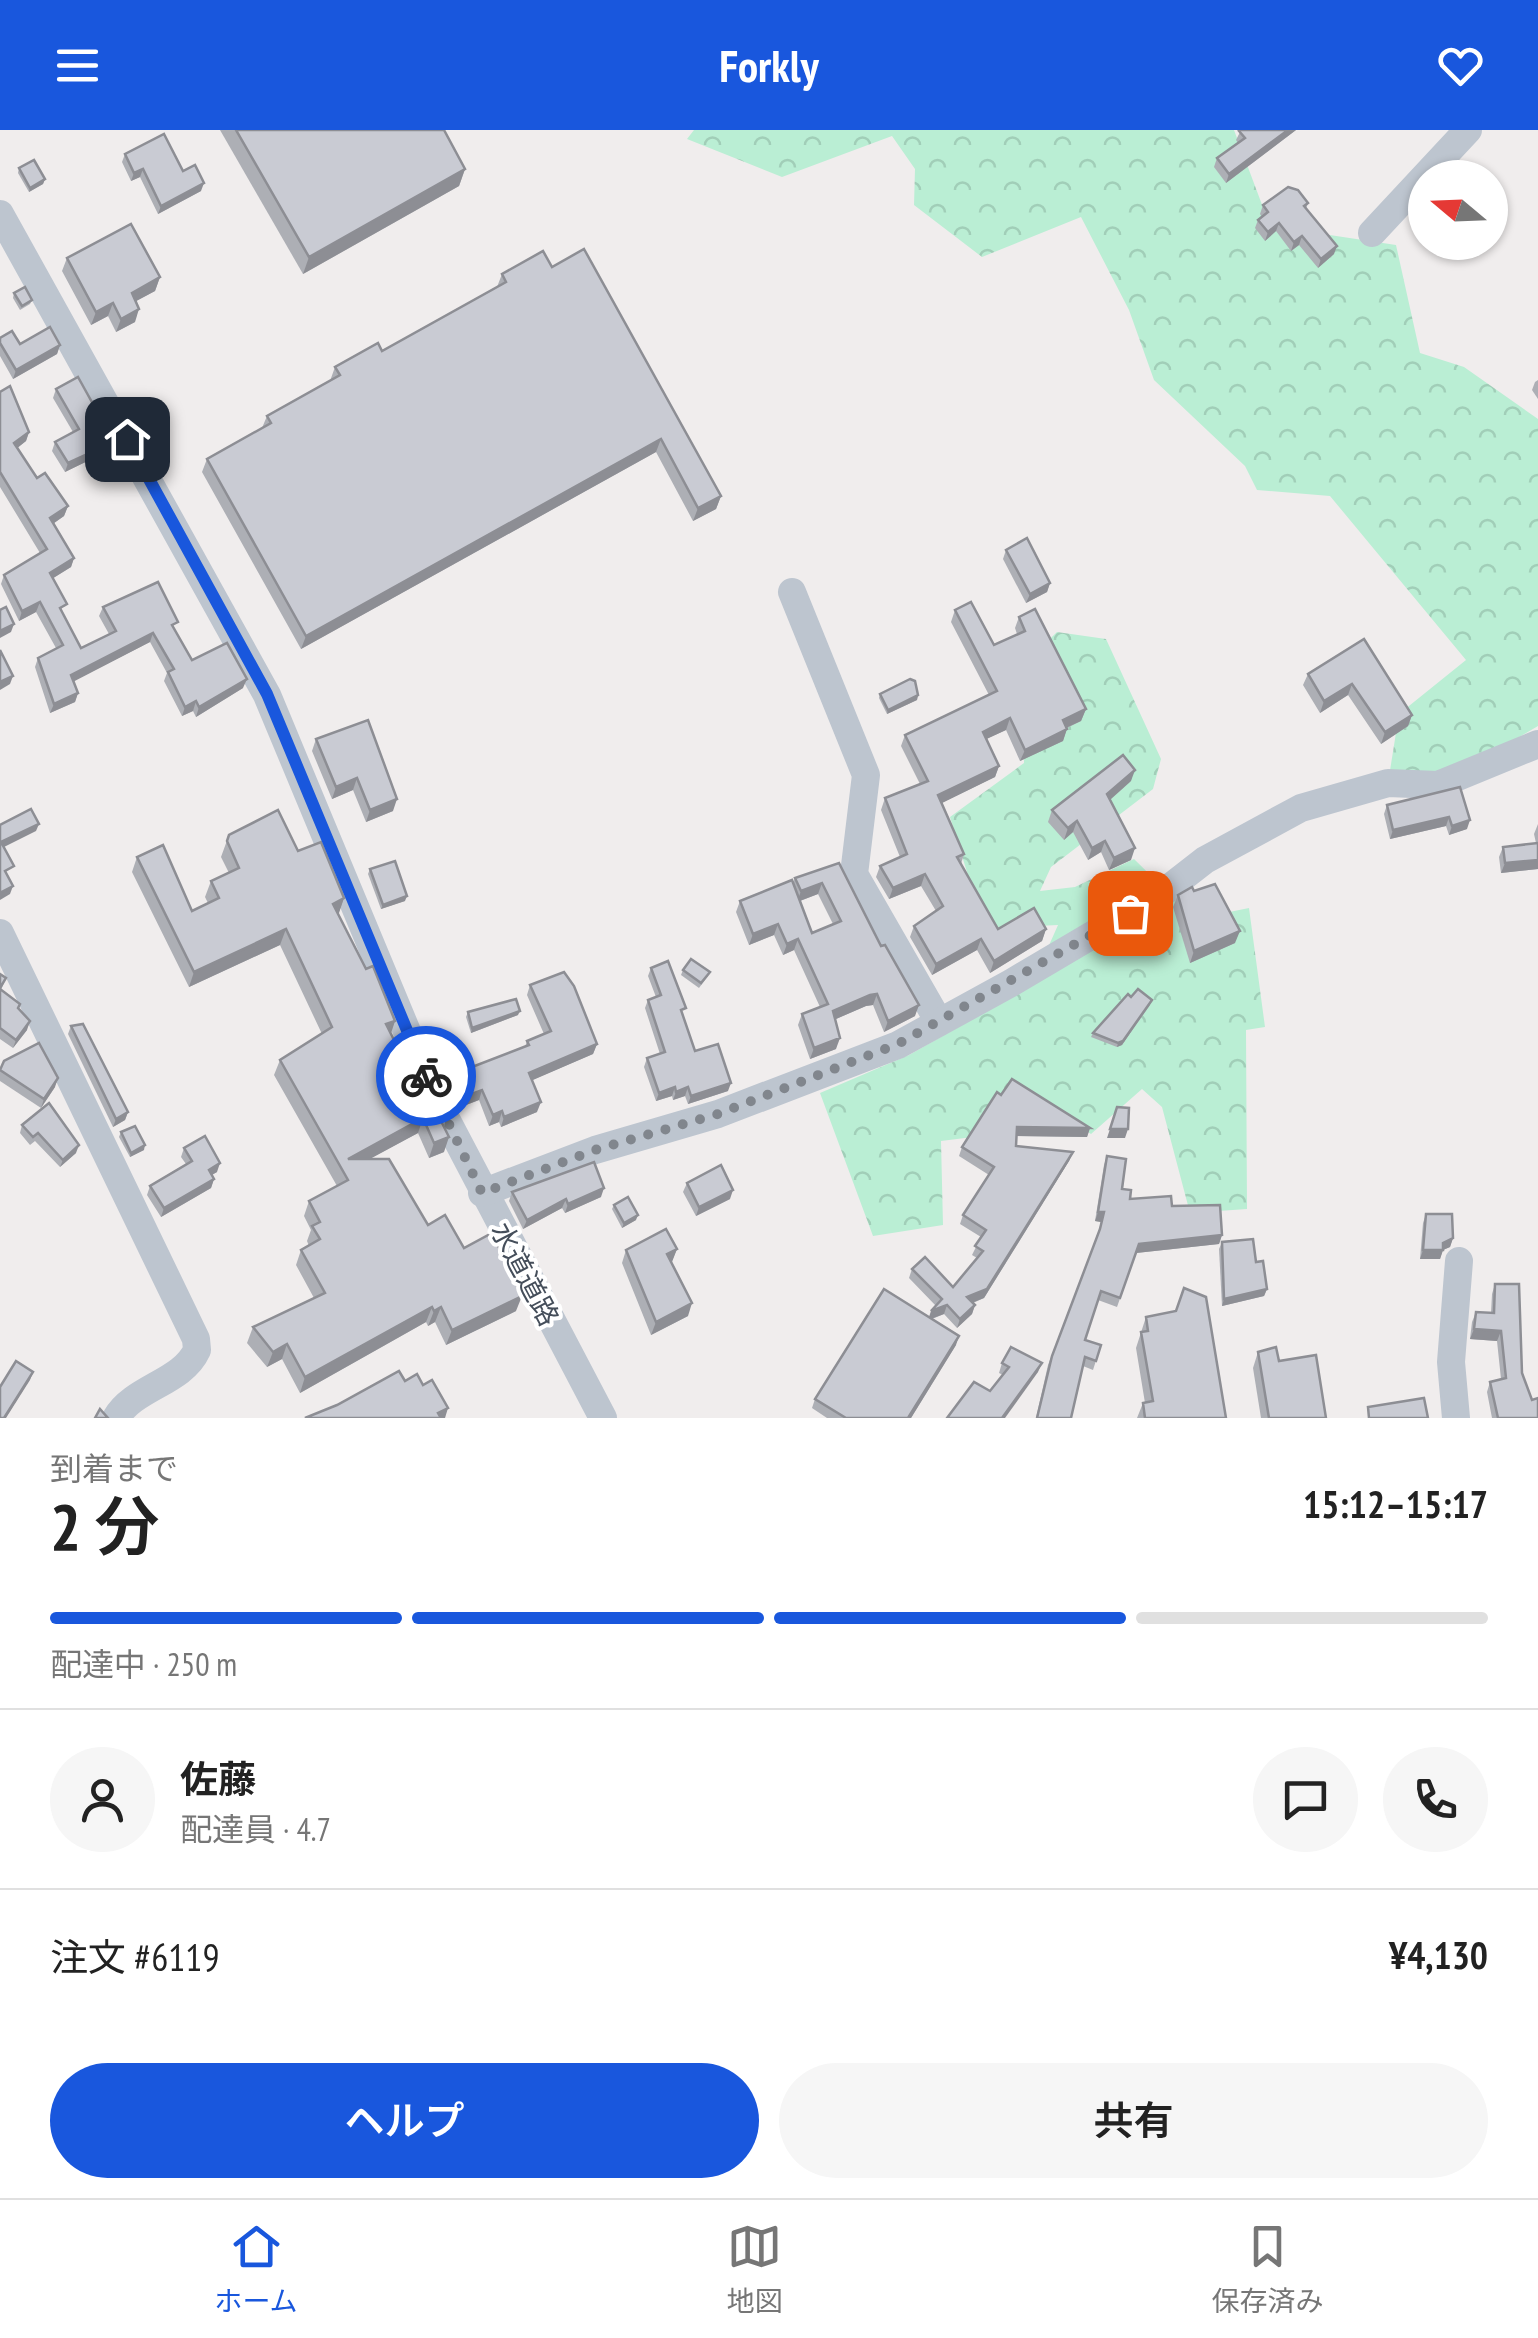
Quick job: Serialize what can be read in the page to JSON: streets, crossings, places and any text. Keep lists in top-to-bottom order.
{
  "streets": {
    "street": ["水道道路"]
  },
  "north": "left",
  "page": {
    "header": "Forkly",
    "heading": ["2 分", "到着まで", "15:12–15:17"],
    "panel": [
      "佐藤",
      "配達員 · 4.7",
      "注文 #6119",
      "¥4,130"
    ],
    "bar": "配達中 · 250 m",
    "buttons": ["ヘルプ", "共有"],
    "tabs": ["ホーム", "地図", "保存済み"]
  }
}
